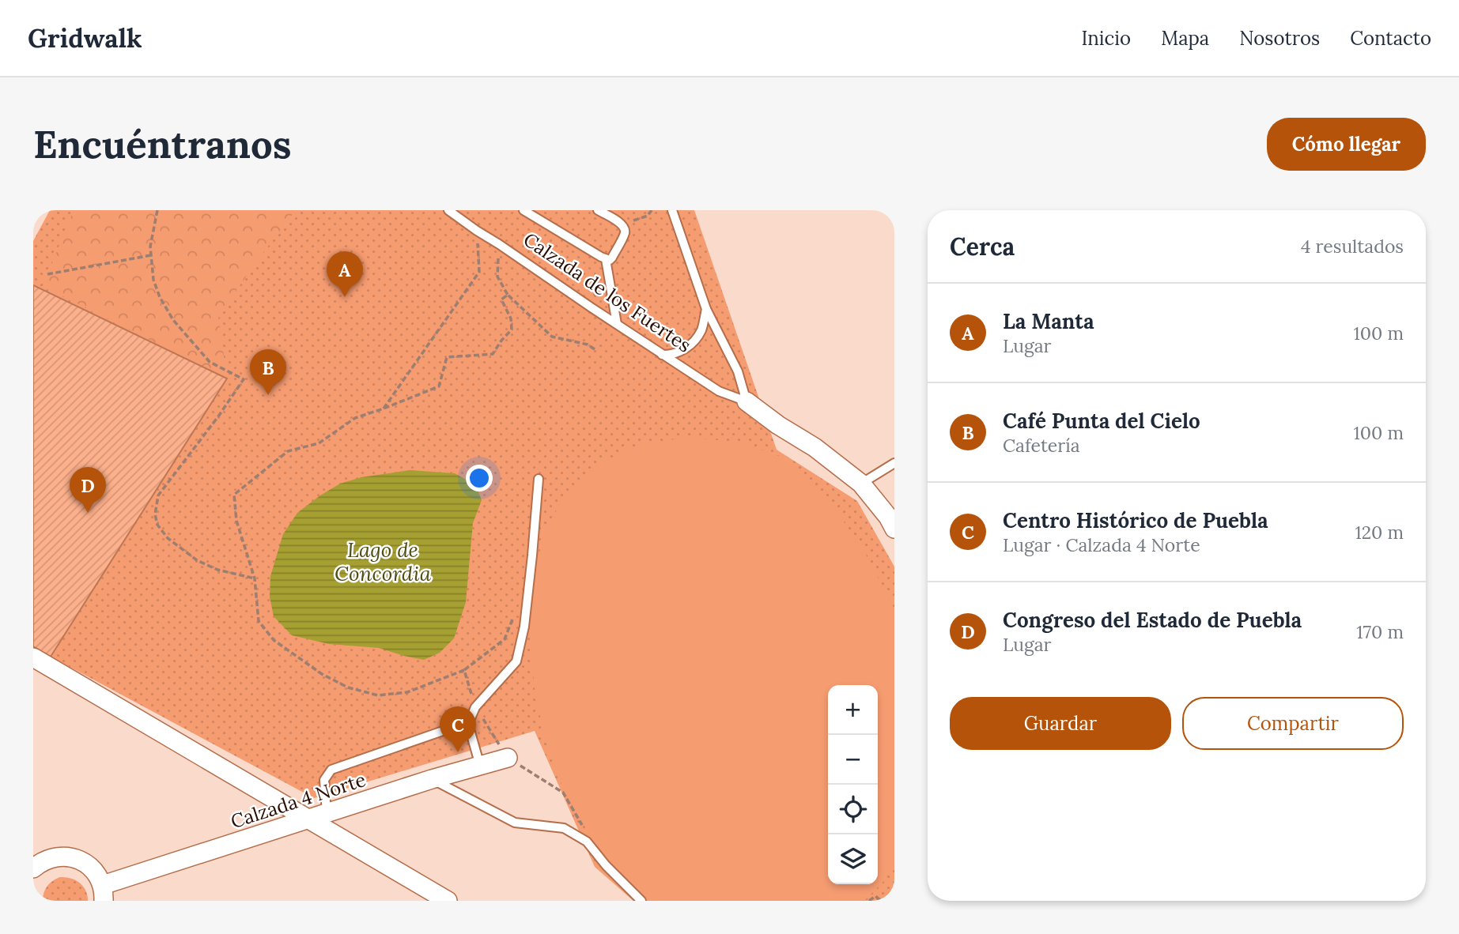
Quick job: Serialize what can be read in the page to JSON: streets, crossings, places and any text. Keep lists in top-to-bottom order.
{
  "streets": {
    "street": ["Calzada de los Fuertes", "Calzada 4 Norte"]
  },
  "water": ["Lago de Concordia"],
  "page": {
    "header": "Gridwalk",
    "nav": [
      "Inicio",
      "Mapa",
      "Nosotros",
      "Contacto"
    ],
    "buttons": [
      "Cómo llegar",
      ["Guardar", "Compartir"]
    ],
    "title": "Encuéntranos",
    "heading": ["Cerca", "4 resultados"],
    "pins": [
      "A",
      "B",
      "D",
      "C"
    ],
    "list": [
      {
        "mark": "A",
        "name": "La Manta",
        "note": "Lugar",
        "value": "100 m"
      },
      {
        "mark": "B",
        "name": "Café Punta del Cielo",
        "note": "Cafetería",
        "value": "100 m"
      },
      {
        "mark": "C",
        "name": "Centro Histórico de Puebla",
        "note": "Lugar · Calzada 4 Norte",
        "value": "120 m"
      },
      {
        "mark": "D",
        "name": "Congreso del Estado de Puebla",
        "note": "Lugar",
        "value": "170 m"
      }
    ],
    "map_buttons": ["+", "−"]
  }
}
